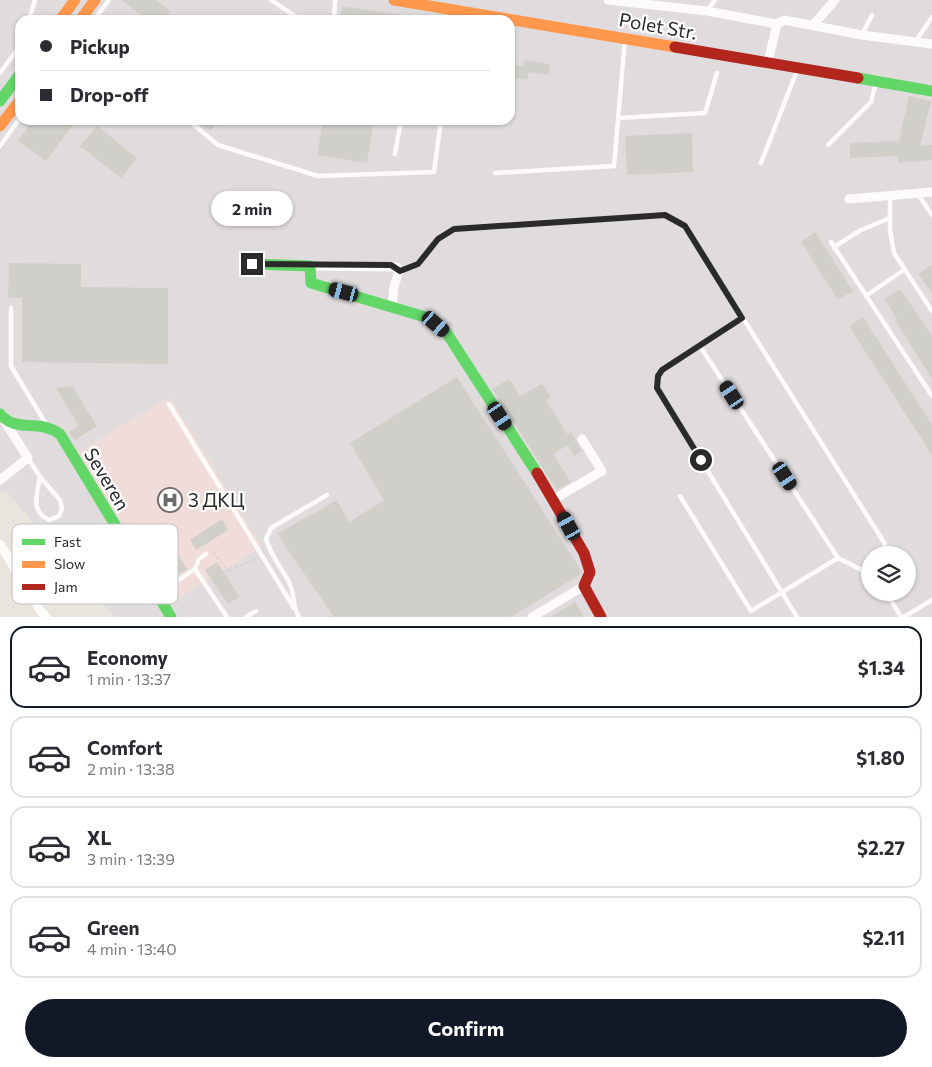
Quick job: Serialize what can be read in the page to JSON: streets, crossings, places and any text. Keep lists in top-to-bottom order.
{
  "streets": {
    "street": ["Polet Str.", "Severen"]
  },
  "places": {
    "hospital": ["3 ДКЦ"]
  },
  "legend": ["Fast", "Slow", "Jam"],
  "page": {
    "banner": ["Pickup", "Drop-off"],
    "bubble": "2 min",
    "list": [
      {
        "name": "Economy",
        "note": "1 min · 13:37",
        "value": "$1.34"
      },
      {
        "name": "Comfort",
        "note": "2 min · 13:38",
        "value": "$1.80"
      },
      {
        "name": "XL",
        "note": "3 min · 13:39",
        "value": "$2.27"
      },
      {
        "name": "Green",
        "note": "4 min · 13:40",
        "value": "$2.11"
      }
    ],
    "buttons": "Confirm"
  }
}
